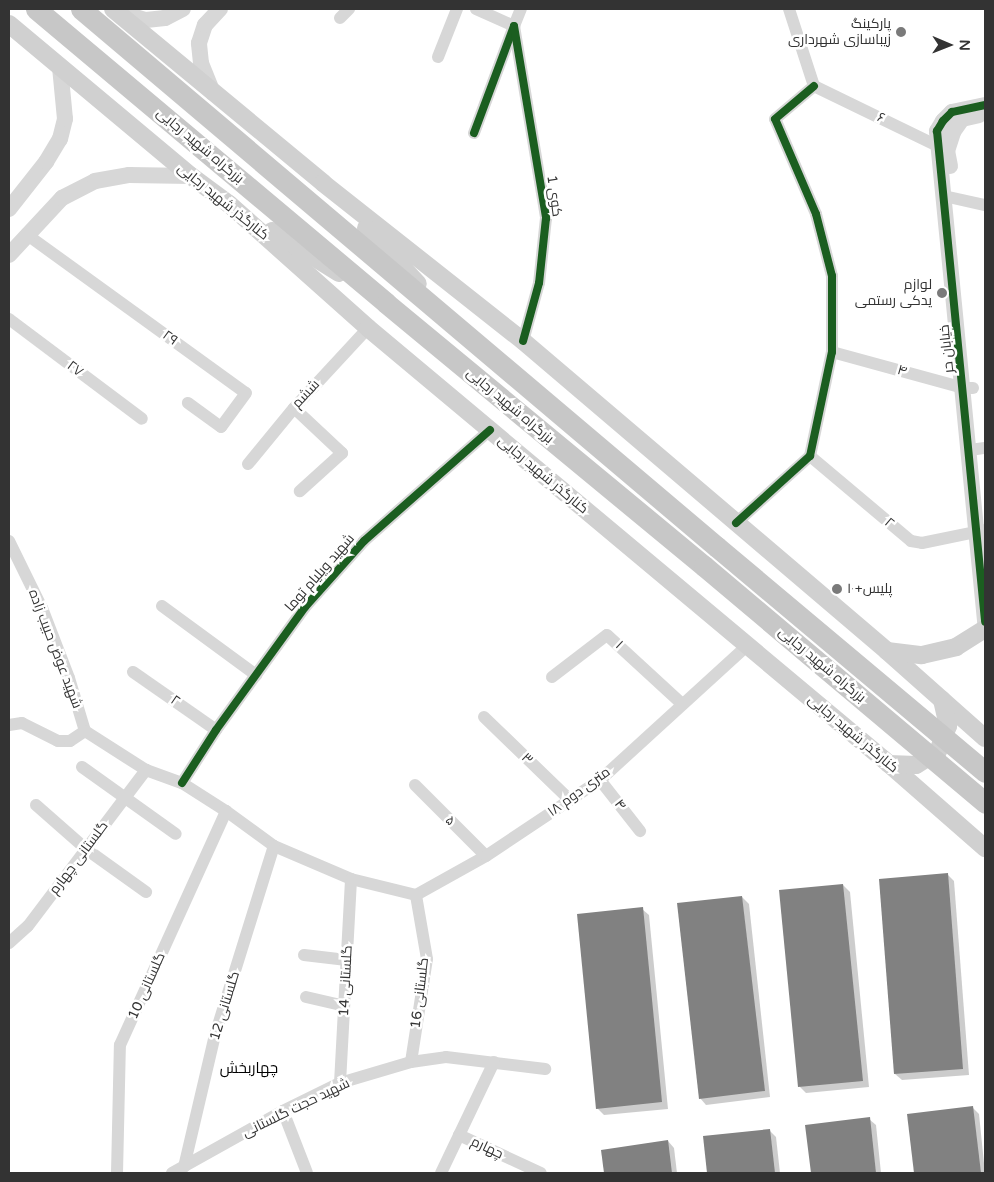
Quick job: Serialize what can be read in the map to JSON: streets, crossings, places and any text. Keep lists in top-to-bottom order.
{
  "streets": {
    "highway": ["بزرگراه شهید رجایی"],
    "main road": ["کنارگذر شهید رجایی"],
    "street": [
      "۶",
      "کوی 1",
      "۲۹",
      "خیابان حر",
      "۲۷",
      "۴",
      "ششم",
      "۲",
      "شهید ویلیام توما",
      "۱",
      "شهید عوض حبیب زاده",
      "۳",
      "۱۸ متری دوم",
      "۵",
      "گلستانی چهارم",
      "گلستانی 14",
      "گلستانی 10",
      "گلستانی 16",
      "گلستانی 12",
      "شهید حجت گلستانی",
      "چهارم"
    ]
  },
  "crossings": [
    ["۶", "خیابان حر"],
    ["کنارگذر شهید رجایی", "ششم"],
    ["کنارگذر شهید رجایی", "شهید ویلیام توما"],
    ["کنارگذر شهید رجایی", "۱۸ متری دوم"],
    ["خیابان حر", "۴"],
    ["خیابان حر", "۲"],
    ["۴", "۱۸ متری دوم"],
    ["۲", "شهید ویلیام توما"],
    ["۱", "۱۸ متری دوم"],
    ["۳", "۱۸ متری دوم"],
    ["۱۸ متری دوم", "۵"],
    ["۱۸ متری دوم", "گلستانی 16"],
    ["گلستانی 14", "شهید حجت گلستانی"],
    ["گلستانی 16", "شهید حجت گلستانی"],
    ["گلستانی 12", "شهید حجت گلستانی"]
  ],
  "districts": ["چهاربخش"],
  "places": ["پارکینگ زیباسازی شهرداری", "لوازم یدکی رستمی", "پلیس+١٠"],
  "north": "right"
}
